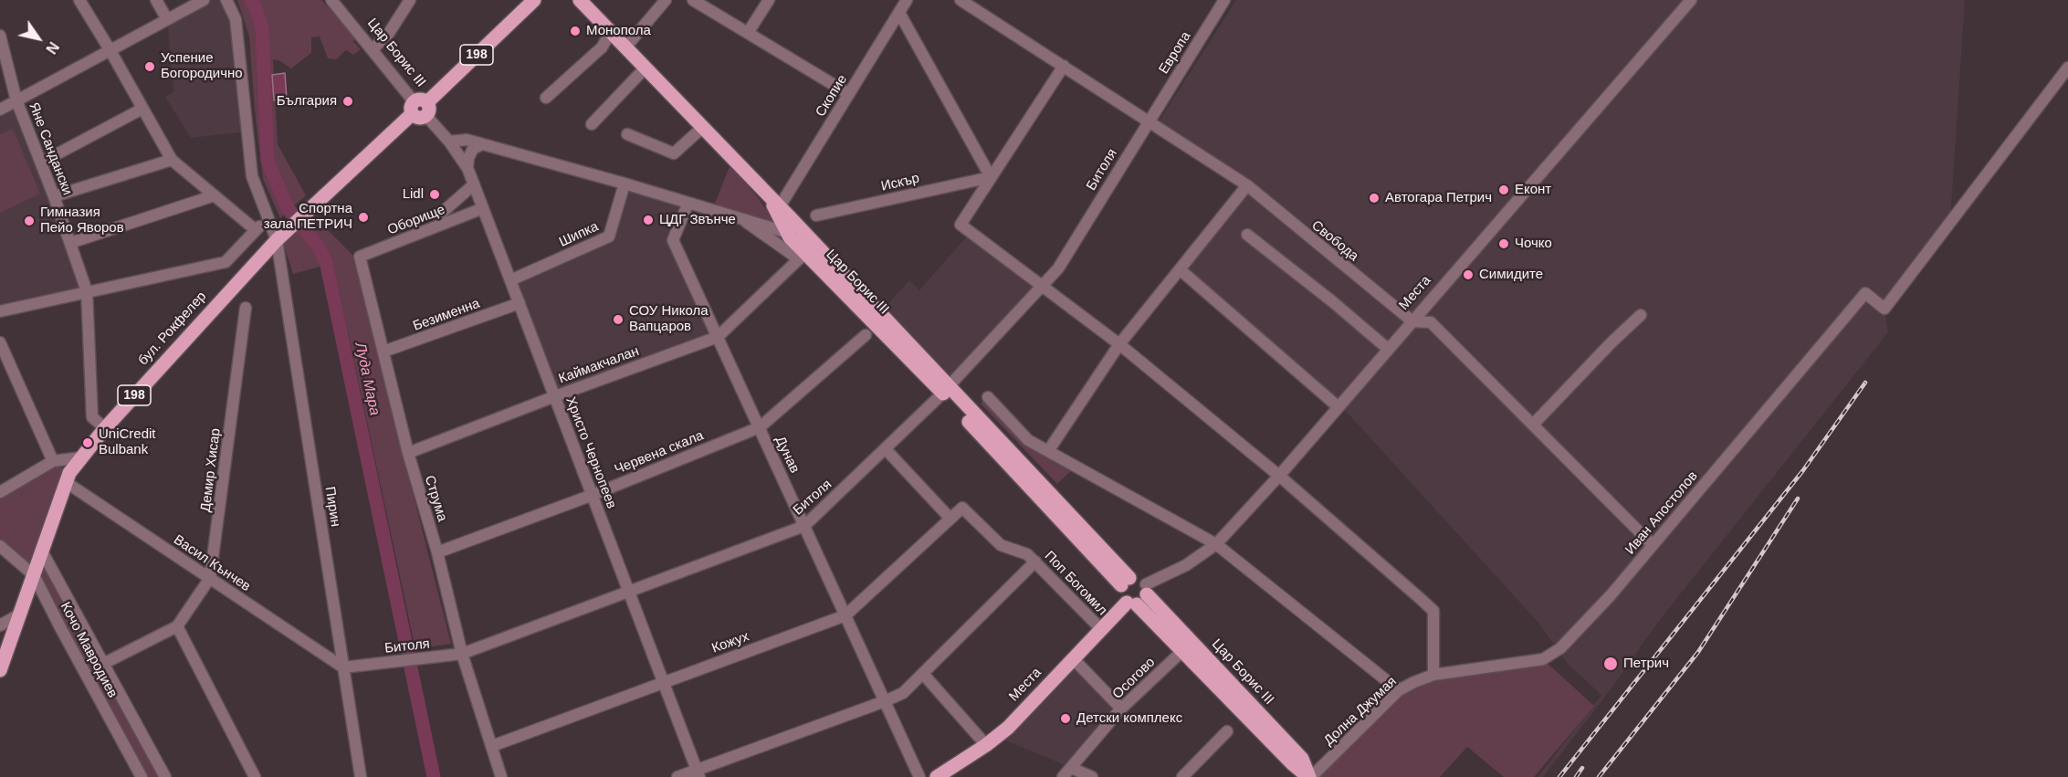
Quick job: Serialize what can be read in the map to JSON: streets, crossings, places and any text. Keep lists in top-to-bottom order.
{
  "streets": {
    "main road": [
      "Цар Борис III",
      "198",
      "Места",
      "бул. Рокфелер"
    ],
    "street": [
      "Европа",
      "Скопие",
      "Яне Сандански",
      "Битоля",
      "Искър",
      "Оборище",
      "Шипка",
      "Свобода",
      "Безименна",
      "Каймакчалан",
      "Христо Чернопеев",
      "Червена скала",
      "Дунав",
      "Демир Хисар",
      "Струма",
      "Пирин",
      "Иван Апостолов",
      "Васил Кънчев",
      "Поп Богомил",
      "Кожух",
      "Кочо Мавродиев",
      "Осогово",
      "Долна Джумая"
    ]
  },
  "crossings": [
    ["Цар Борис III", "Битоля"],
    ["Цар Борис III", "Шипка"],
    ["Цар Борис III", "Места"],
    ["Цар Борис III", "бул. Рокфелер"],
    ["Цар Борис III", "Каймакчалан"],
    ["Цар Борис III", "Христо Чернопеев"],
    ["Цар Борис III", "Дунав"],
    ["Цар Борис III", "Осогово"],
    ["Цар Борис III", "Долна Джумая"],
    ["Европа", "Битоля"],
    ["Европа", "Свобода"],
    ["Яне Сандански", "бул. Рокфелер"],
    ["Битоля", "Свобода"],
    ["Битоля", "Христо Чернопеев"],
    ["Битоля", "Дунав"],
    ["Битоля", "Струма"],
    ["Битоля", "Пирин"],
    ["Битоля", "Васил Кънчев"],
    ["Оборище", "Христо Чернопеев"],
    ["Оборище", "Струма"],
    ["Шипка", "Христо Чернопеев"],
    ["Свобода", "Места"],
    ["Свобода", "Иван Апостолов"],
    ["Места", "Поп Богомил"],
    ["Безименна", "Христо Чернопеев"],
    ["Безименна", "Струма"],
    ["бул. Рокфелер", "Пирин"],
    ["бул. Рокфелер", "Васил Кънчев"],
    ["бул. Рокфелер", "Кочо Мавродиев"],
    ["Каймакчалан", "Христо Чернопеев"],
    ["Каймакчалан", "Дунав"],
    ["Каймакчалан", "Струма"],
    ["Христо Чернопеев", "Червена скала"],
    ["Христо Чернопеев", "Кожух"],
    ["Червена скала", "Дунав"],
    ["Червена скала", "Струма"],
    ["Дунав", "Кожух"],
    ["Демир Хисар", "Васил Кънчев"],
    ["Демир Хисар", "Кочо Мавродиев"],
    ["Струма", "Кожух"],
    ["Пирин", "Васил Кънчев"],
    ["Иван Апостолов", "Долна Джумая"],
    ["Поп Богомил", "Кожух"]
  ],
  "water": ["Луда Мара"],
  "places": [
    "Монопола",
    "Успение Богородично",
    "България",
    "Еконт",
    "Lidl",
    "Автогара Петрич",
    "Спортна зала ПЕТРИЧ",
    "ЦДГ Звънче",
    "Гимназия Пейо Яворов",
    "Чочко",
    "Симидите",
    "СОУ Никола Вапцаров",
    "UniCredit Bulbank",
    "Петрич",
    "Детски комплекс"
  ],
  "north": "bottom right"
}
